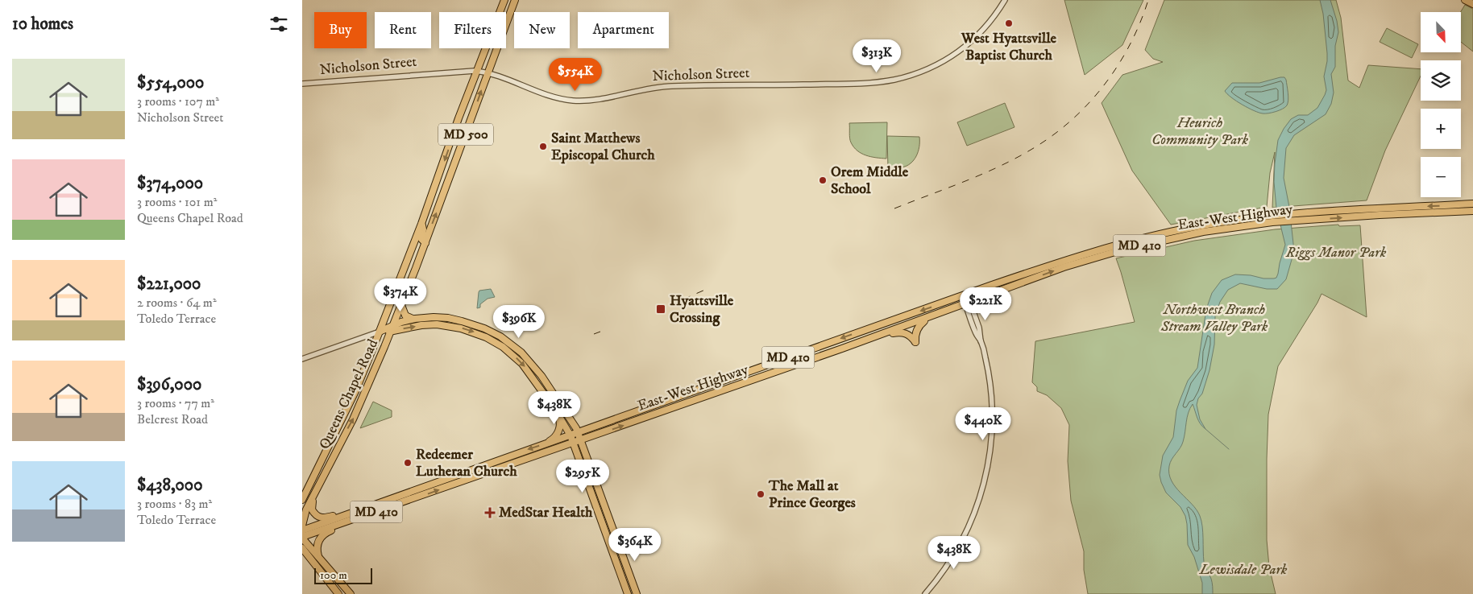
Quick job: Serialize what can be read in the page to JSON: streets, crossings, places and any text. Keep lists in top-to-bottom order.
{
  "streets": {
    "main road": [
      "MD 500",
      "East-West Highway",
      "MD 410",
      "Queens Chapel Road"
    ],
    "street": ["Nicholson Street"]
  },
  "crossings": [
    ["Nicholson Street", "Queens Chapel Road"]
  ],
  "parks": [
    "Heurich Community Park",
    "Riggs Manor Park",
    "Northwest Branch Stream Valley Park",
    "Lewisdale Park"
  ],
  "places": {
    "other": [
      "West Hyattsville Baptist Church",
      "Saint Matthews Episcopal Church",
      "Orem Middle School",
      "Redeemer Lutheran Church",
      "The Mall at Prince Georges"
    ],
    "transit": ["Hyattsville Crossing"],
    "health": ["MedStar Health"]
  },
  "scale_bar": "100 m",
  "north": "bottom right",
  "page": {
    "heading": "10 homes",
    "map_buttons": ["+", "−"],
    "chip": [
      "Buy",
      "Rent",
      "Filters",
      "New",
      "Apartment"
    ],
    "price": [
      "$313K",
      "$554K",
      "$374K",
      "$221K",
      "$396K",
      "$438K",
      "$440K",
      "$295K",
      "$364K",
      "$438K"
    ],
    "list": [
      {
        "name": "$554,000",
        "note": "3 rooms · 107 m² · Nicholson Street"
      },
      {
        "name": "$374,000",
        "note": "3 rooms · 101 m² · Queens Chapel Road"
      },
      {
        "name": "$221,000",
        "note": "2 rooms · 64 m² · Toledo Terrace"
      },
      {
        "name": "$396,000",
        "note": "3 rooms · 77 m² · Belcrest Road"
      },
      {
        "name": "$438,000",
        "note": "3 rooms · 83 m² · Toledo Terrace"
      }
    ],
    "scale": "100 m"
  }
}
